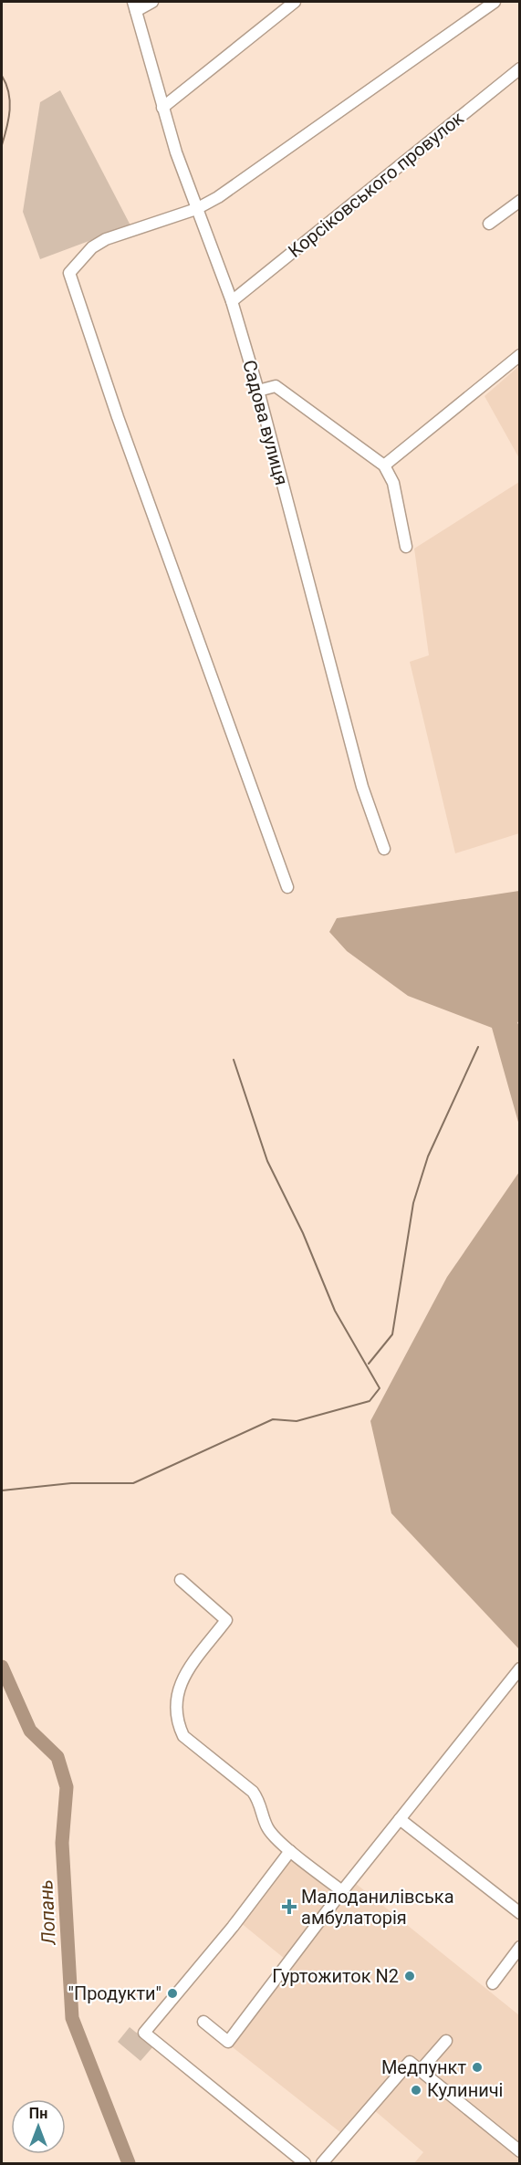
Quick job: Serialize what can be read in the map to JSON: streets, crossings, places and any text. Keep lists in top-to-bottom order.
{
  "streets": {
    "street": ["Корсіковського провулок", "Садова вулиця"]
  },
  "crossings": [
    ["Корсіковського провулок", "Садова вулиця"]
  ],
  "water": ["Лопань"],
  "places": {
    "health": ["Малоданилівська амбулаторія"],
    "other": [
      "Гуртожиток N2",
      "\"Продукти\"",
      "Медпункт",
      "Кулиничі"
    ]
  },
  "north": "top"
}
